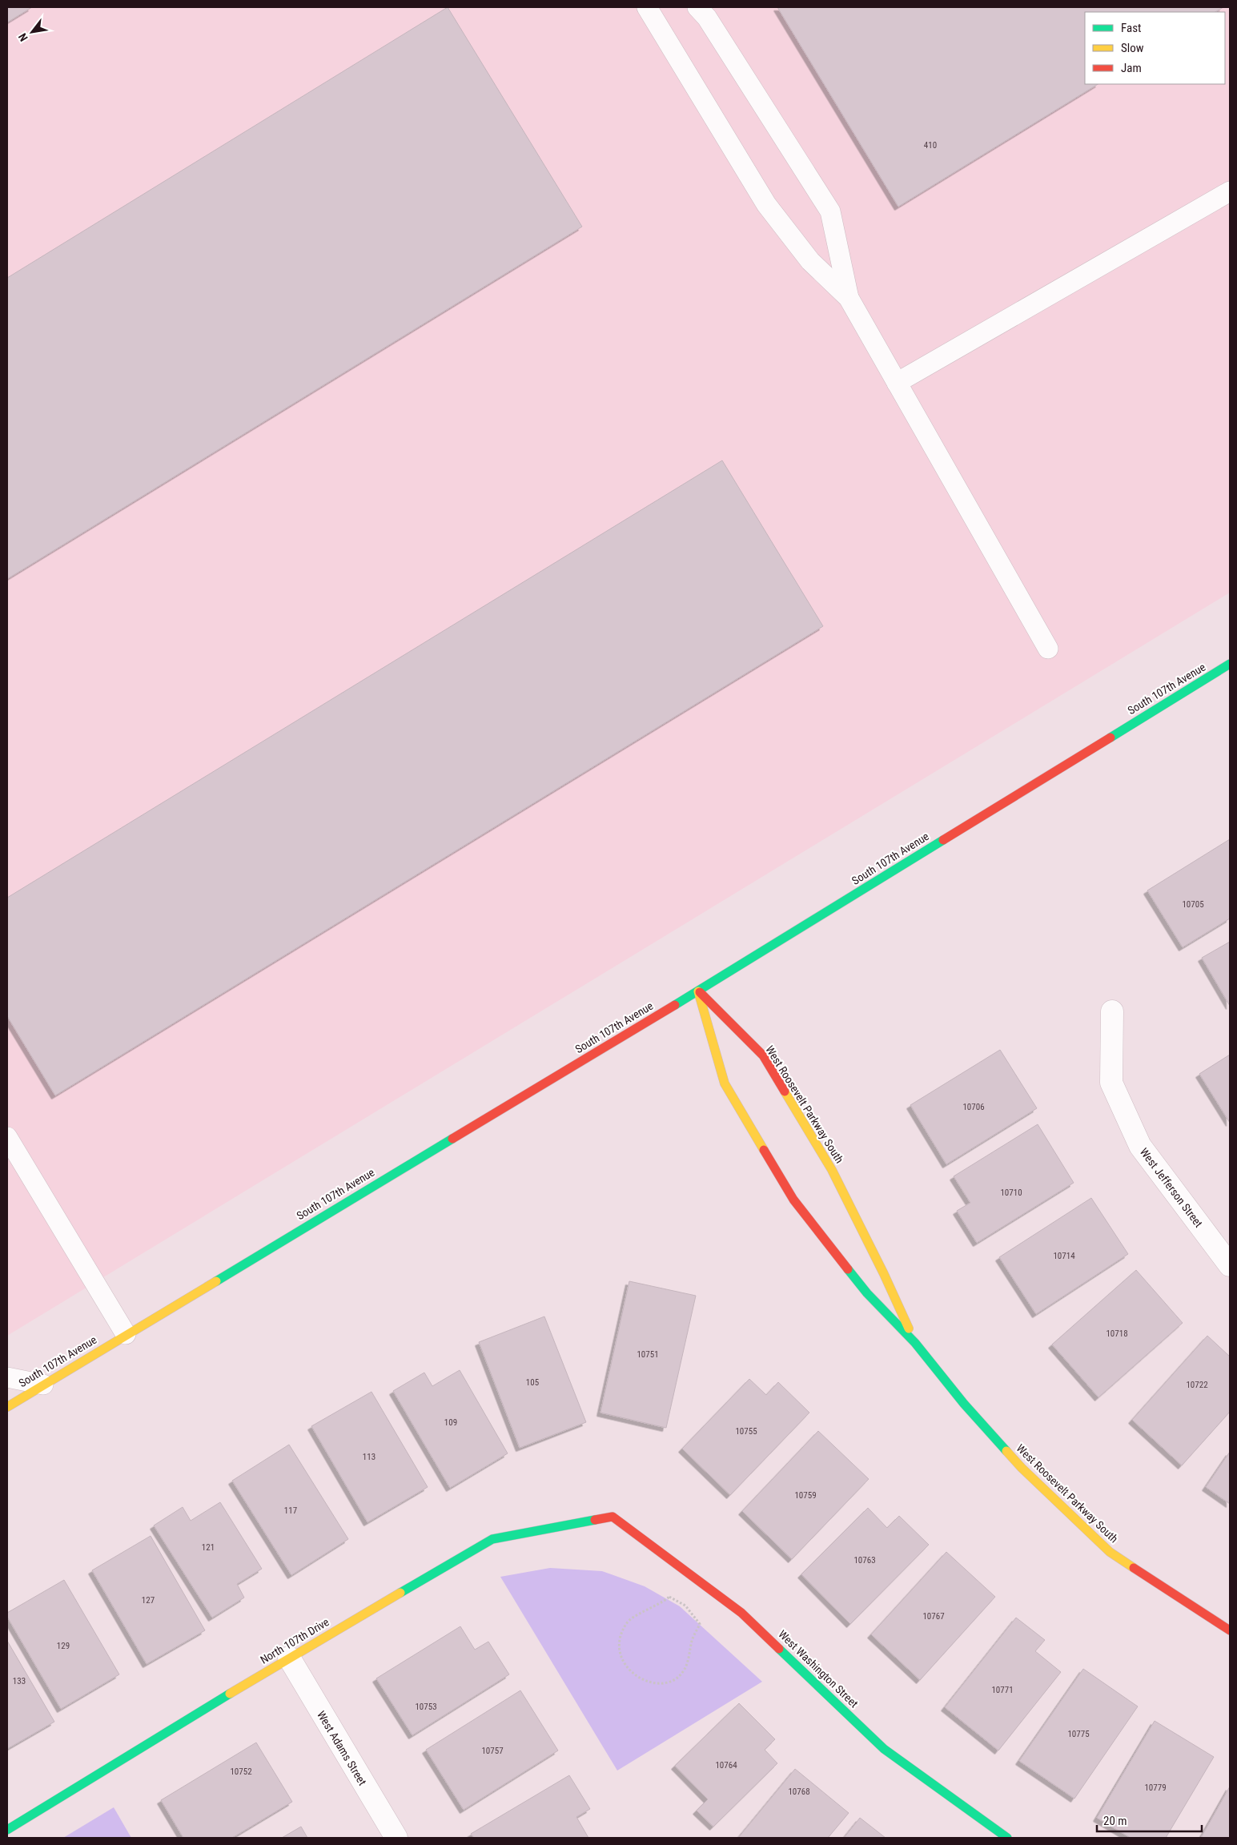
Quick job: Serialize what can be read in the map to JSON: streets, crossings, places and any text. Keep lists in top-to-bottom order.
{
  "streets": {
    "street": [
      "South 107th Avenue",
      "West Roosevelt Parkway South",
      "West Jefferson Street",
      "North 107th Drive",
      "West Washington Street",
      "West Adams Street"
    ]
  },
  "crossings": [
    ["South 107th Avenue", "West Roosevelt Parkway South"],
    ["North 107th Drive", "West Washington Street"],
    ["North 107th Drive", "West Adams Street"]
  ],
  "house_numbers": [
    "410",
    "10705",
    "10706",
    "10710",
    "10714",
    "10718",
    "10751",
    "105",
    "10722",
    "109",
    "10755",
    "113",
    "10759",
    "117",
    "121",
    "10763",
    "127",
    "10767",
    "129",
    "133",
    "10771",
    "10753",
    "10775",
    "10757",
    "10764",
    "10752",
    "10779",
    "10768"
  ],
  "legend": ["Fast", "Slow", "Jam"],
  "scale_bar": "20 m",
  "north": "bottom left"
}
